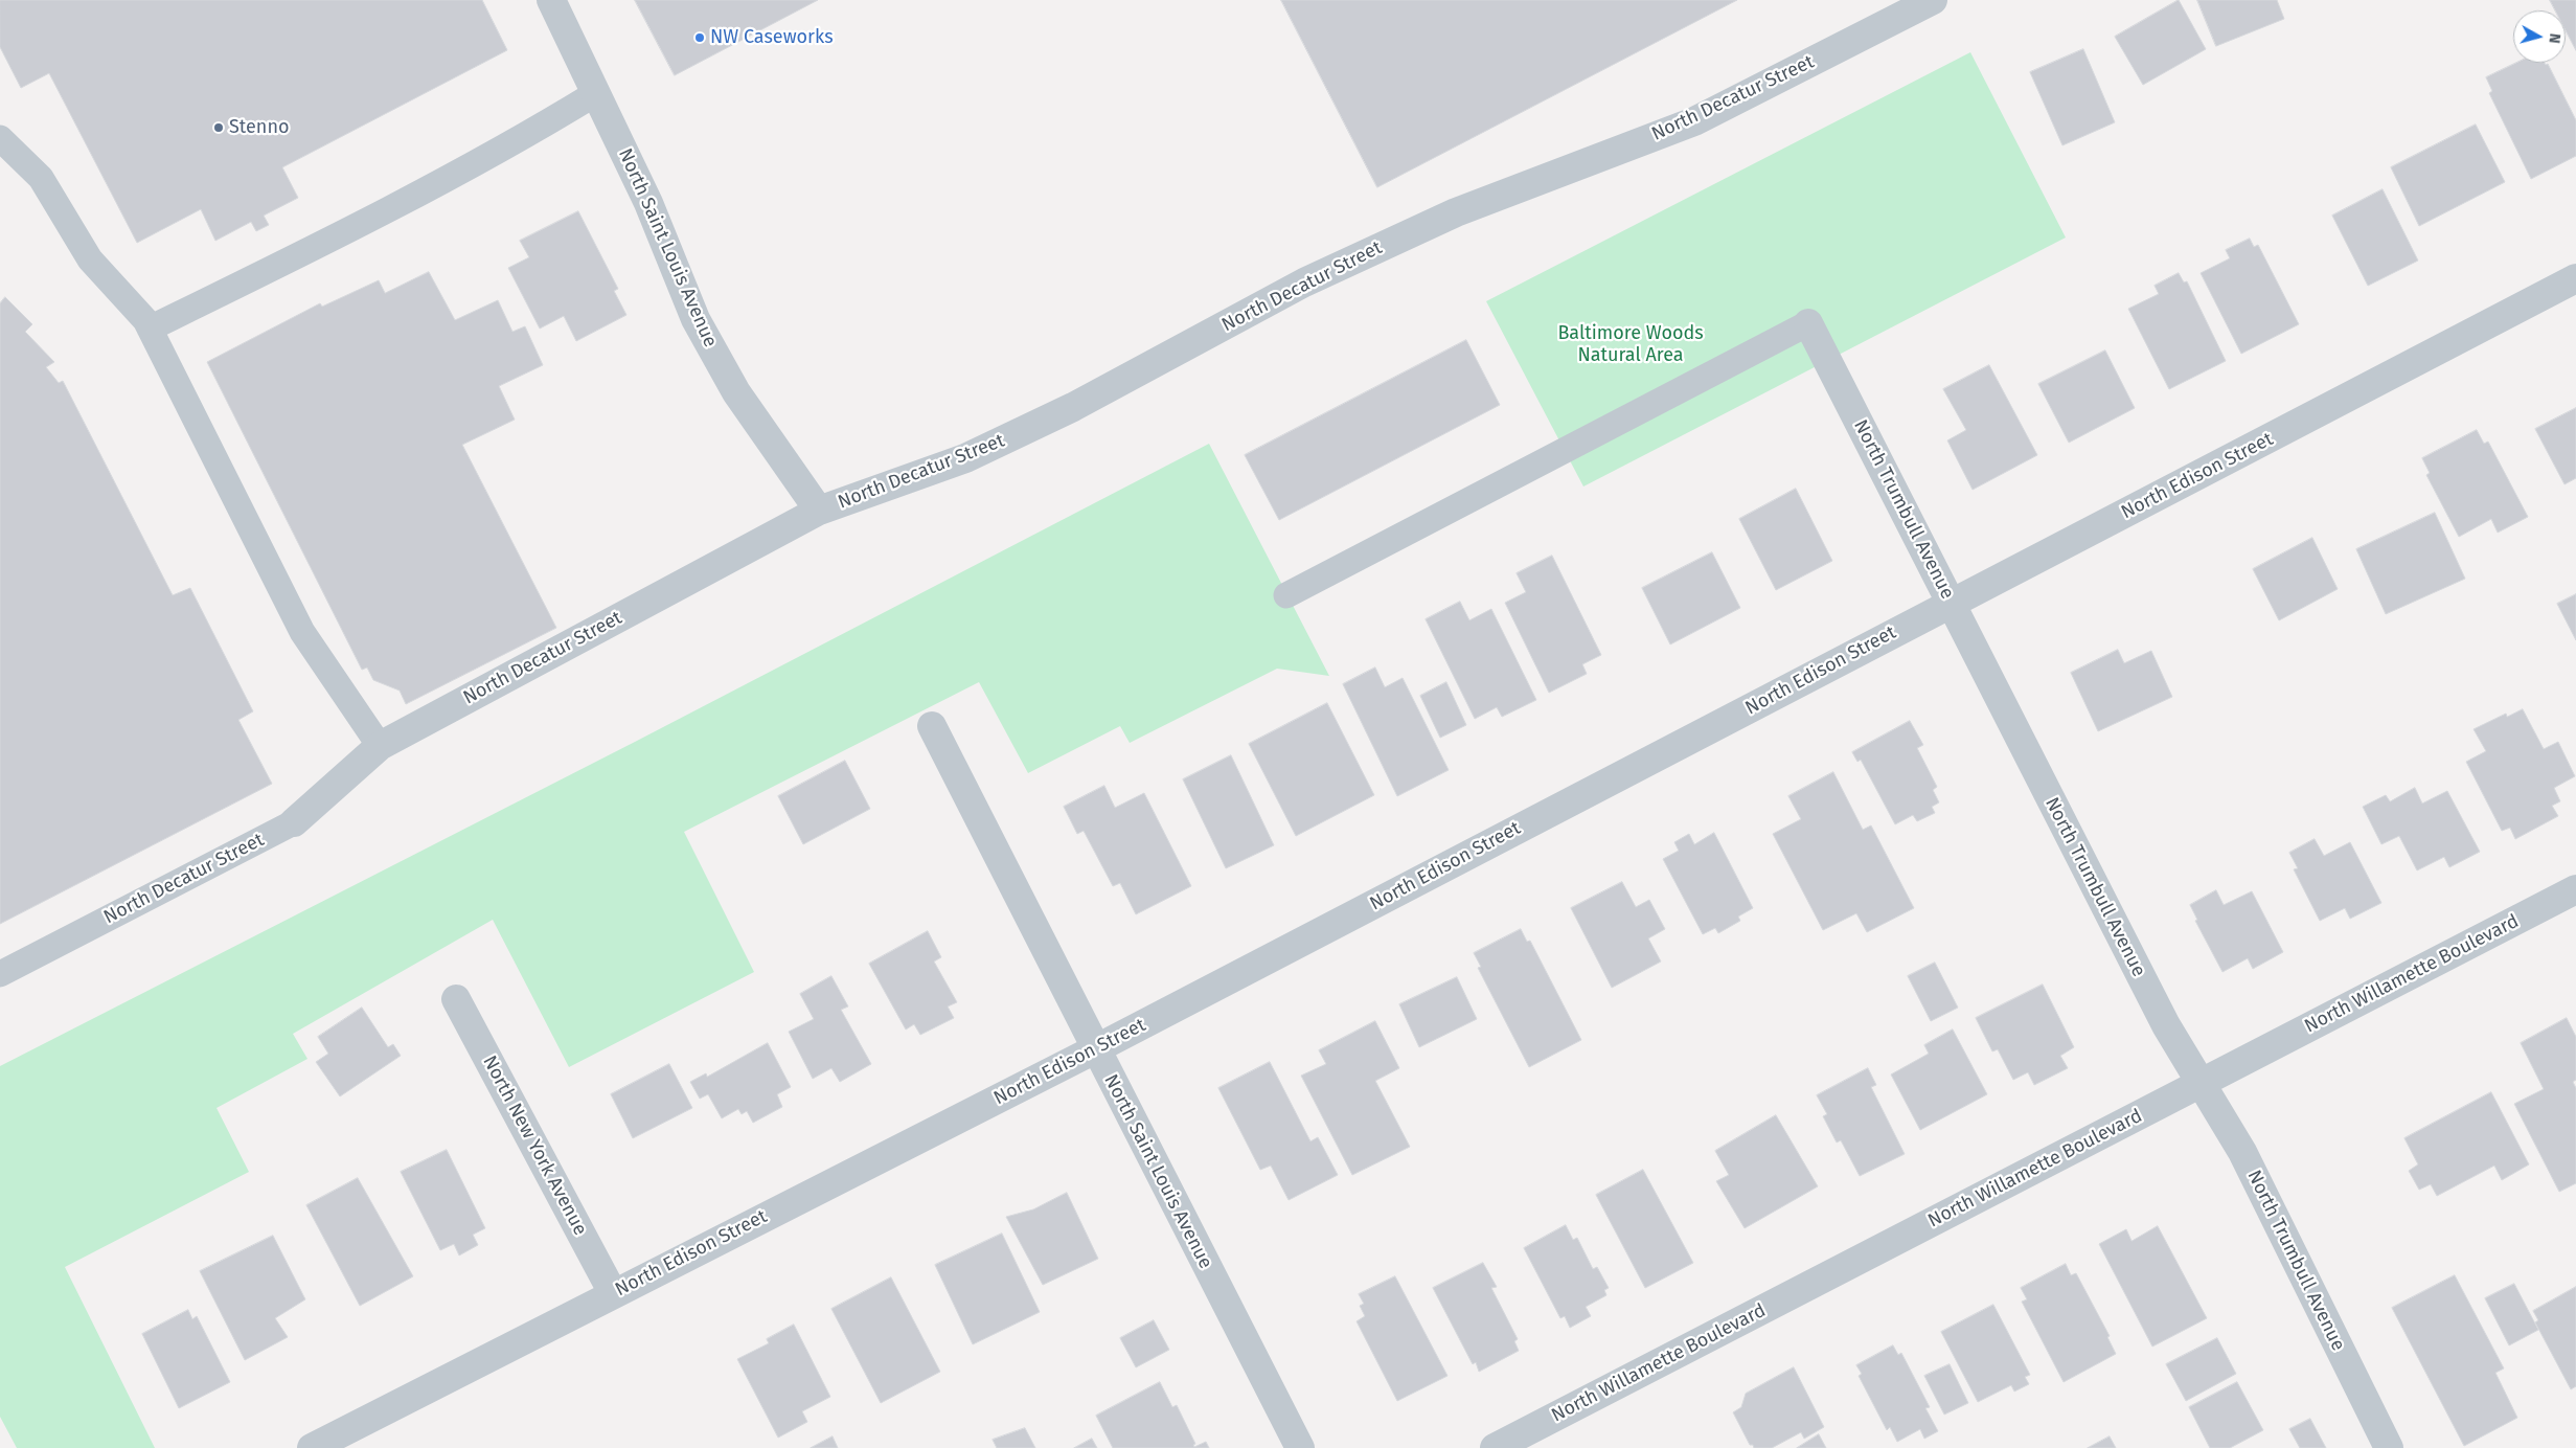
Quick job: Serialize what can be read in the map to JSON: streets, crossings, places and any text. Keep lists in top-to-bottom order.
{
  "streets": {
    "street": [
      "North Decatur Street",
      "North Saint Louis Avenue",
      "North Edison Street",
      "North Trumbull Avenue",
      "North Willamette Boulevard",
      "North New York Avenue"
    ]
  },
  "crossings": [
    ["North Decatur Street", "North Saint Louis Avenue"],
    ["North Saint Louis Avenue", "North Edison Street"],
    ["North Edison Street", "North Trumbull Avenue"],
    ["North Edison Street", "North New York Avenue"],
    ["North Trumbull Avenue", "North Willamette Boulevard"]
  ],
  "parks": ["Baltimore Woods Natural Area"],
  "places": ["NW Caseworks", "Stenno"],
  "north": "right"
}
